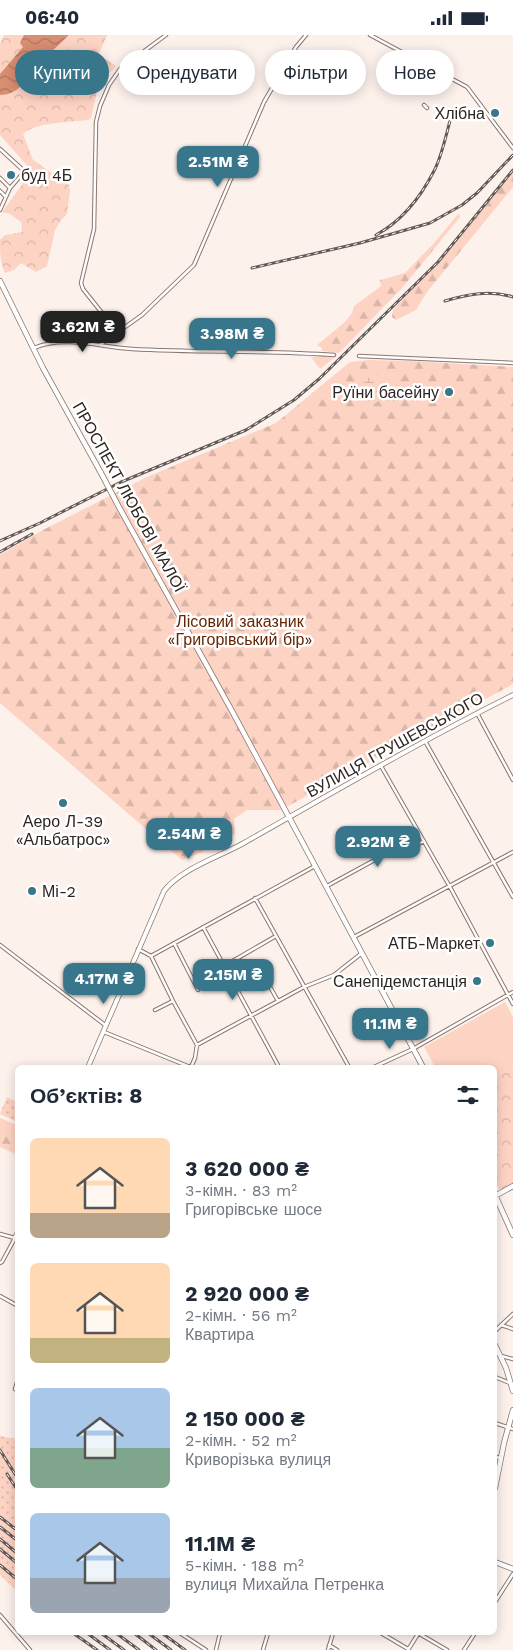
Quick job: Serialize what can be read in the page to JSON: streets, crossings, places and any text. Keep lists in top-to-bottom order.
{
  "streets": {
    "main road": ["ПРОСПЕКТ ЛЮБОВІ МАЛОЇ"],
    "street": ["ВУЛИЦЯ ГРУШЕВСЬКОГО"]
  },
  "crossings": [
    ["ПРОСПЕКТ ЛЮБОВІ МАЛОЇ", "ВУЛИЦЯ ГРУШЕВСЬКОГО"]
  ],
  "parks": ["Лісовий заказник «Григорівський бір»"],
  "places": [
    "Хлібна",
    "буд 4Б",
    "Руїни басейну",
    "Аеро Л-39 «Альбатрос»",
    "Мі-2",
    "АТБ-Маркет",
    "Санепідемстанція"
  ],
  "page": {
    "status": "06:40",
    "chip": [
      "Купити",
      "Орендувати",
      "Фільтри",
      "Нове"
    ],
    "price": [
      "2.51M ₴",
      "3.62M ₴",
      "3.98M ₴",
      "2.54M ₴",
      "2.92M ₴",
      "2.15M ₴",
      "4.17M ₴",
      "11.1M ₴"
    ],
    "heading": "Об’єктів: 8",
    "list": [
      {
        "name": "3 620 000 ₴",
        "note": "3-кімн. · 83 m² · Григорівське шосе"
      },
      {
        "name": "2 920 000 ₴",
        "note": "2-кімн. · 56 m² · Квартира"
      },
      {
        "name": "2 150 000 ₴",
        "note": "2-кімн. · 52 m² · Криворізька вулиця"
      },
      {
        "name": "11.1M ₴",
        "note": "5-кімн. · 188 m² · вулиця Михайла Петренка"
      }
    ]
  }
}
